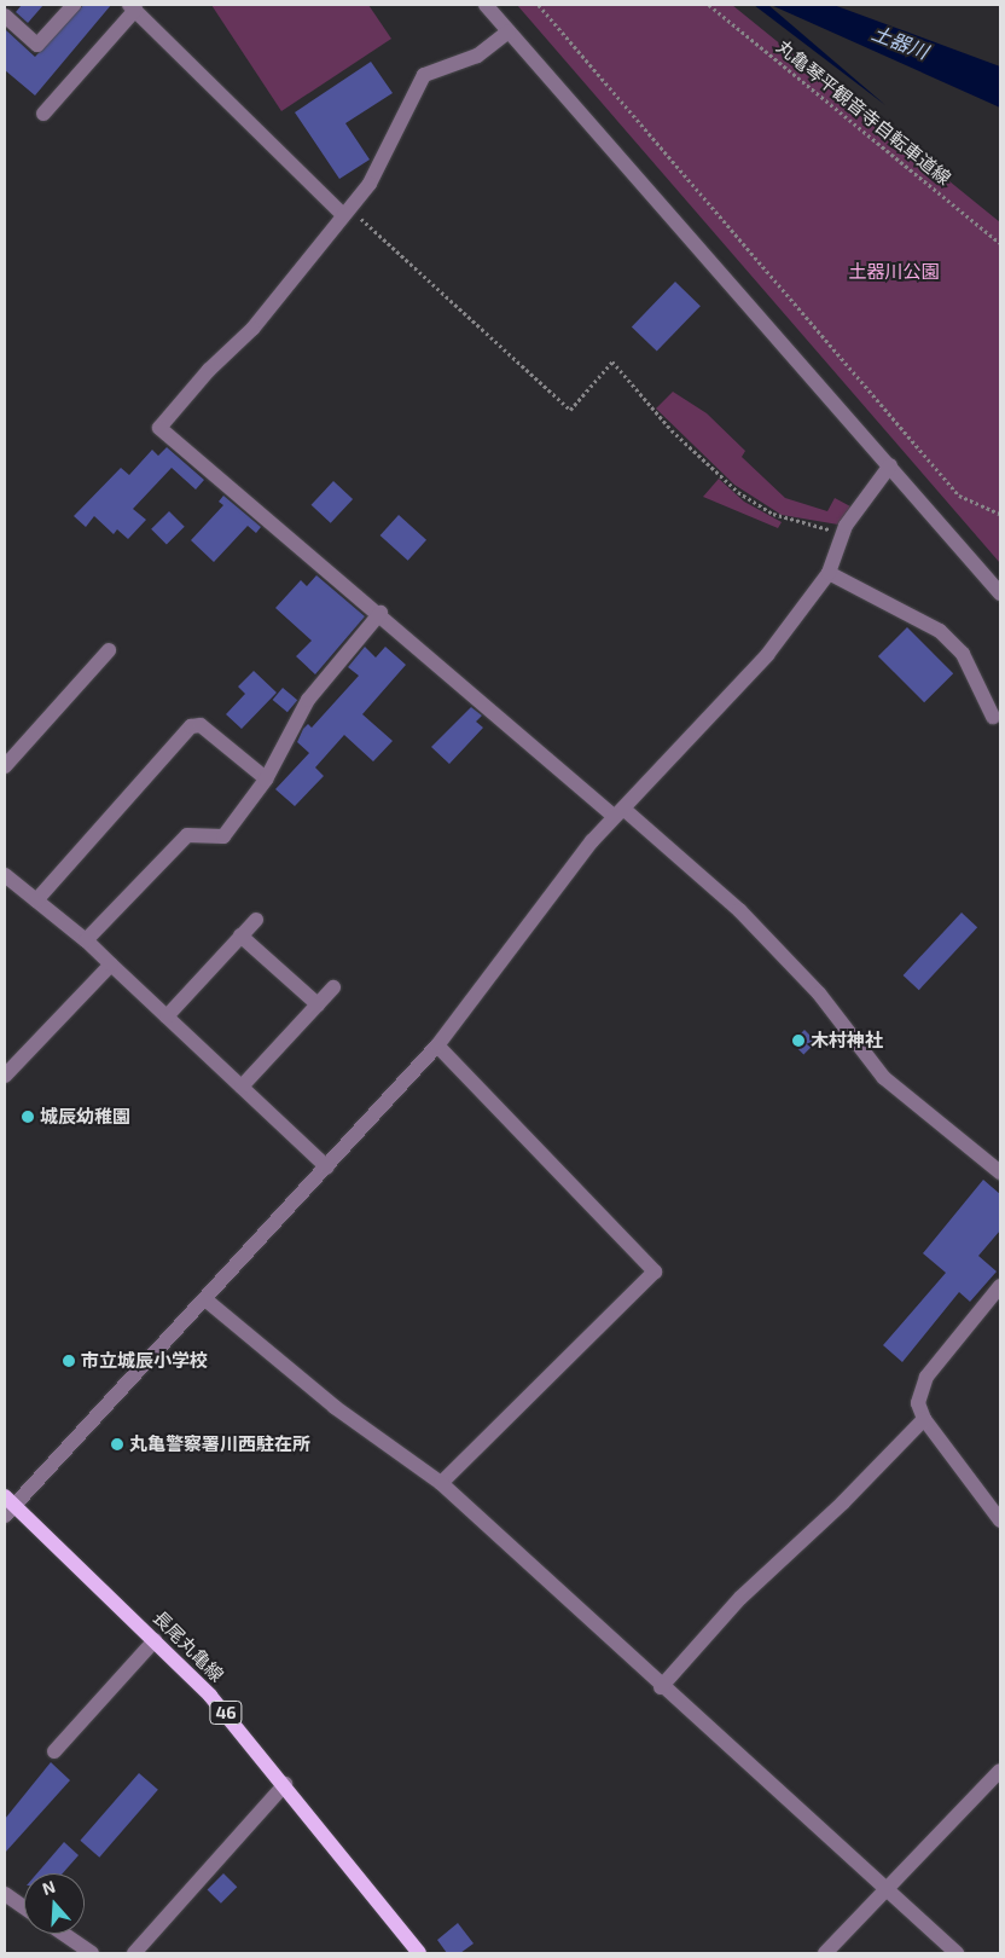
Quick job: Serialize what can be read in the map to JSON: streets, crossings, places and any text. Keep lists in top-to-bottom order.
{
  "streets": {
    "main road": ["長尾丸亀線", "46"],
    "path": ["丸亀琴平観音寺自転車道線"]
  },
  "water": ["土器川"],
  "parks": ["土器川公園"],
  "places": [
    "木村神社",
    "城辰幼稚園",
    "市立城辰小学校",
    "丸亀警察署川西駐在所"
  ],
  "north": "top"
}
